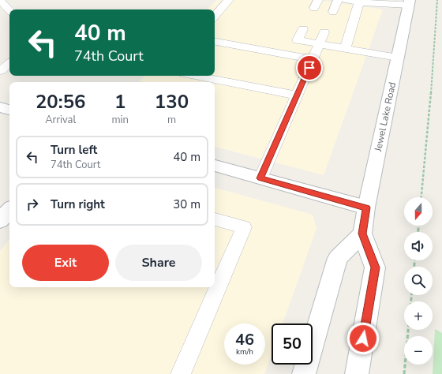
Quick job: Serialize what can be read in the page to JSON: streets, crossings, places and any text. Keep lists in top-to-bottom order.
{
  "streets": {
    "main road": ["Jewel Lake Road"]
  },
  "north": "bottom",
  "page": {
    "turn": ["40 m", "74th Court"],
    "eta": [
      "20:56",
      "Arrival",
      "1",
      "min",
      "130",
      "m"
    ],
    "list": [
      {
        "name": "Turn left",
        "note": "74th Court",
        "value": "40 m"
      },
      {
        "name": "Turn right",
        "value": "30 m"
      }
    ],
    "map_buttons": ["+", "−"],
    "buttons": ["Exit", "Share"],
    "speed": "46 km/h",
    "limit": "50"
  }
}
